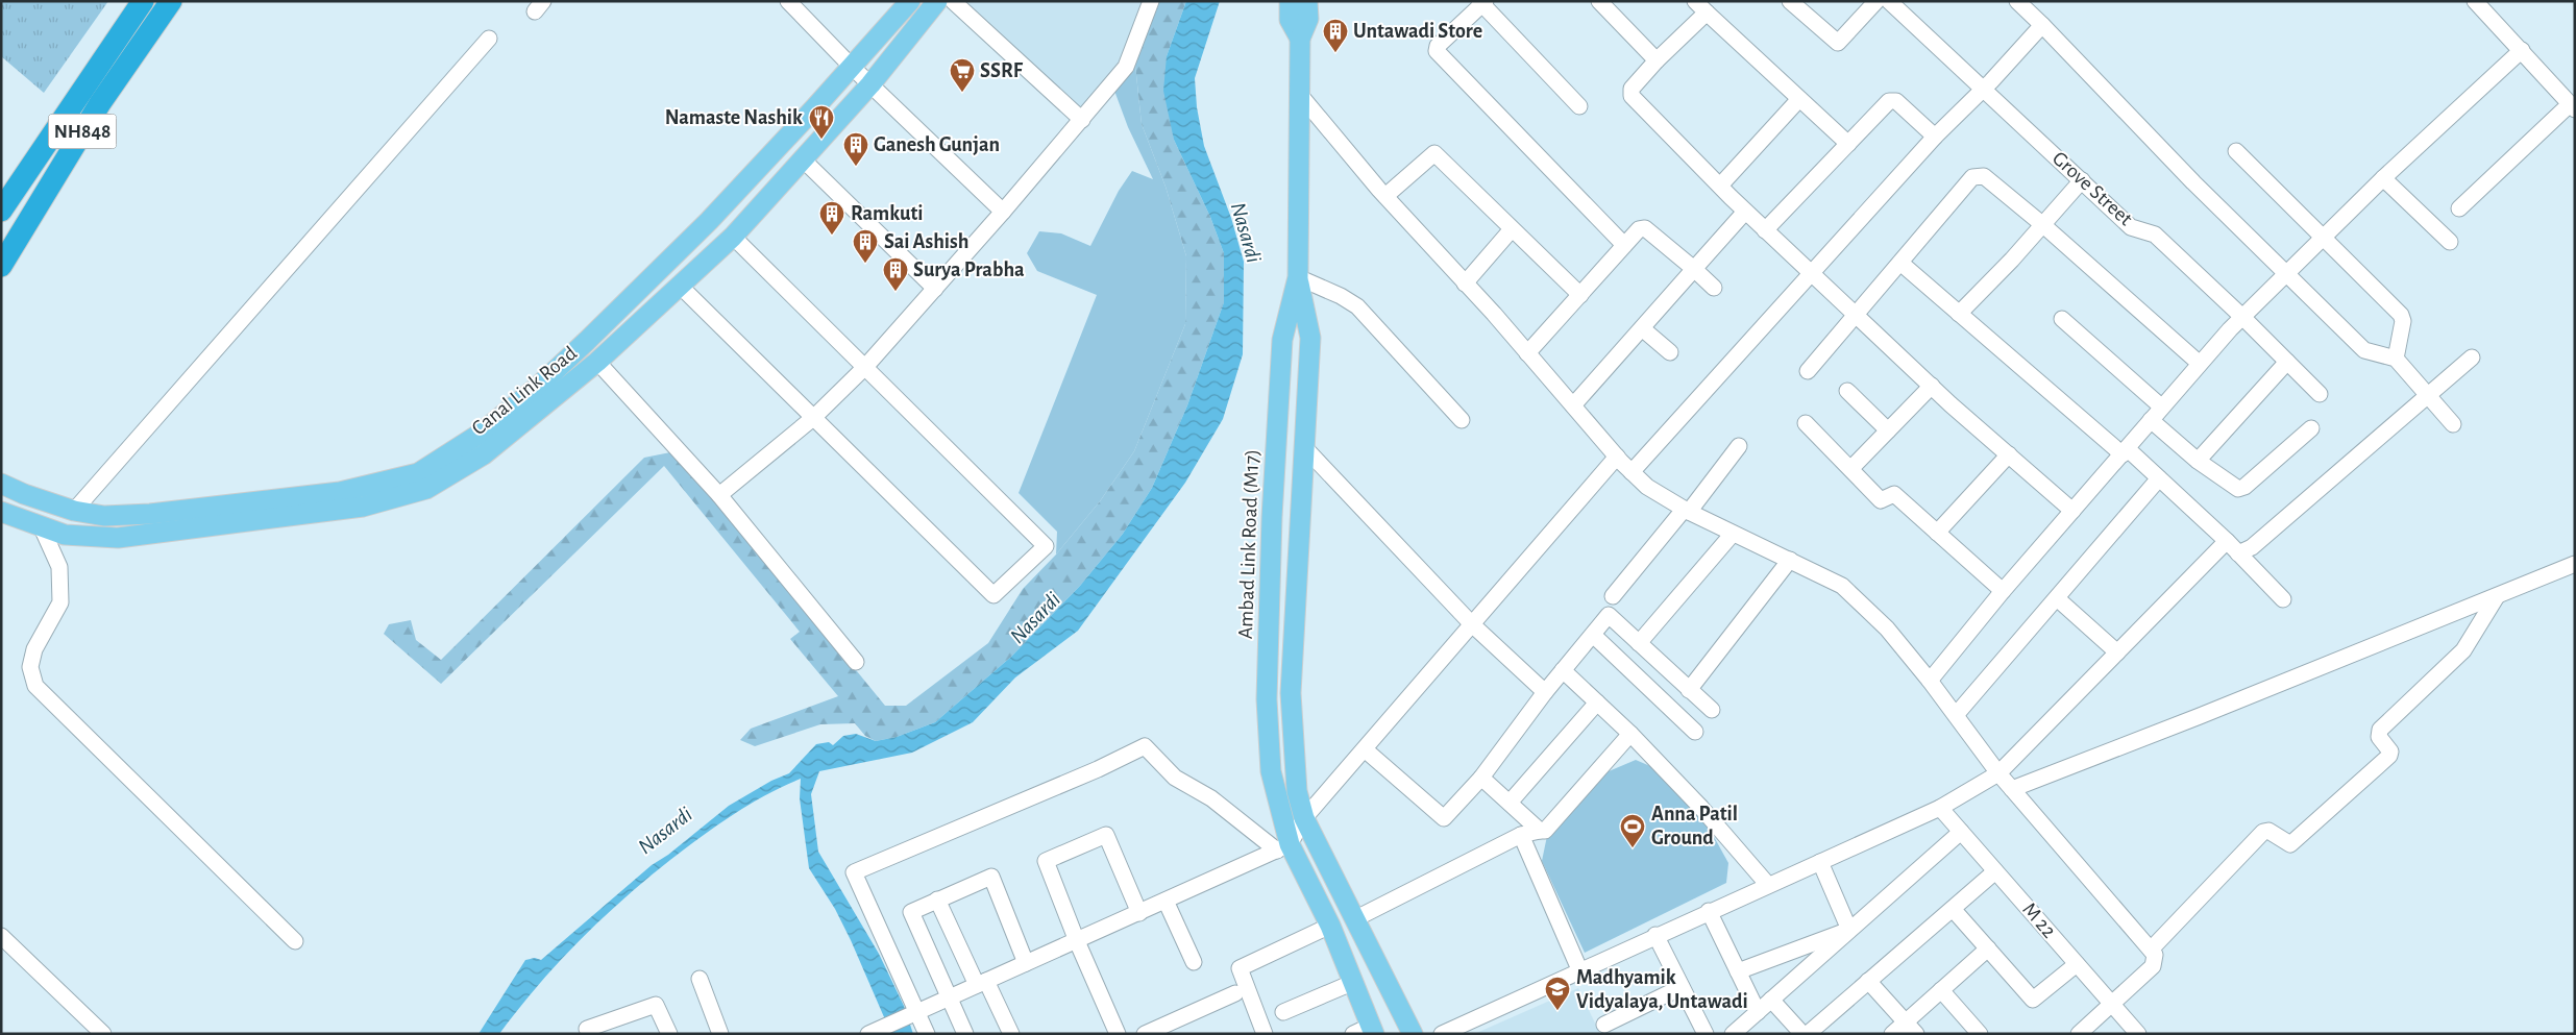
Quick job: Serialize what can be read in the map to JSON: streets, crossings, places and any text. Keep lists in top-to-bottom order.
{
  "streets": {
    "highway": ["NH848"],
    "main road": ["Canal Link Road", "Ambad Link Road (M17)"],
    "street": ["Grove Street", "M 22"]
  },
  "water": ["Nasardi"],
  "places": {
    "building": [
      "Untawadi Store",
      "Ganesh Gunjan",
      "Ramkuti",
      "Sai Ashish",
      "Surya Prabha"
    ],
    "supermarket": ["SSRF"],
    "restaurant": ["Namaste Nashik"],
    "sports": ["Anna Patil Ground"],
    "school or university": ["Madhyamik Vidyalaya, Untawadi"]
  }
}
